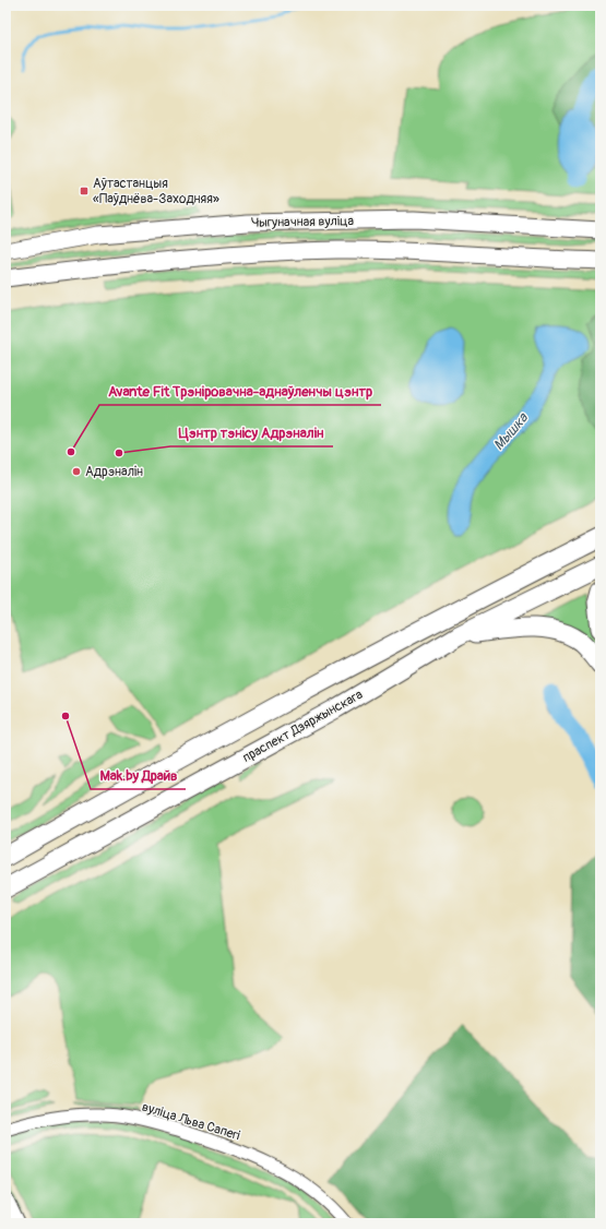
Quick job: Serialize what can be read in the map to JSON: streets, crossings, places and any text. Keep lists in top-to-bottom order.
{
  "streets": {
    "main road": ["Чыгуначная вуліца", "праспект Дзяржынскага"],
    "street": ["вуліца Льва Сапегі"]
  },
  "water": ["Мышка"],
  "places": {
    "transit": ["Аўтастанцыя «Паўднёва-Заходняя»"],
    "other": [
      "Avante Fit Трэніровачна-аднаўленчы цэнтр",
      "Цэнтр тэнісу Адрэналін",
      "Адрэналін",
      "Маk.by Драйв"
    ]
  }
}
